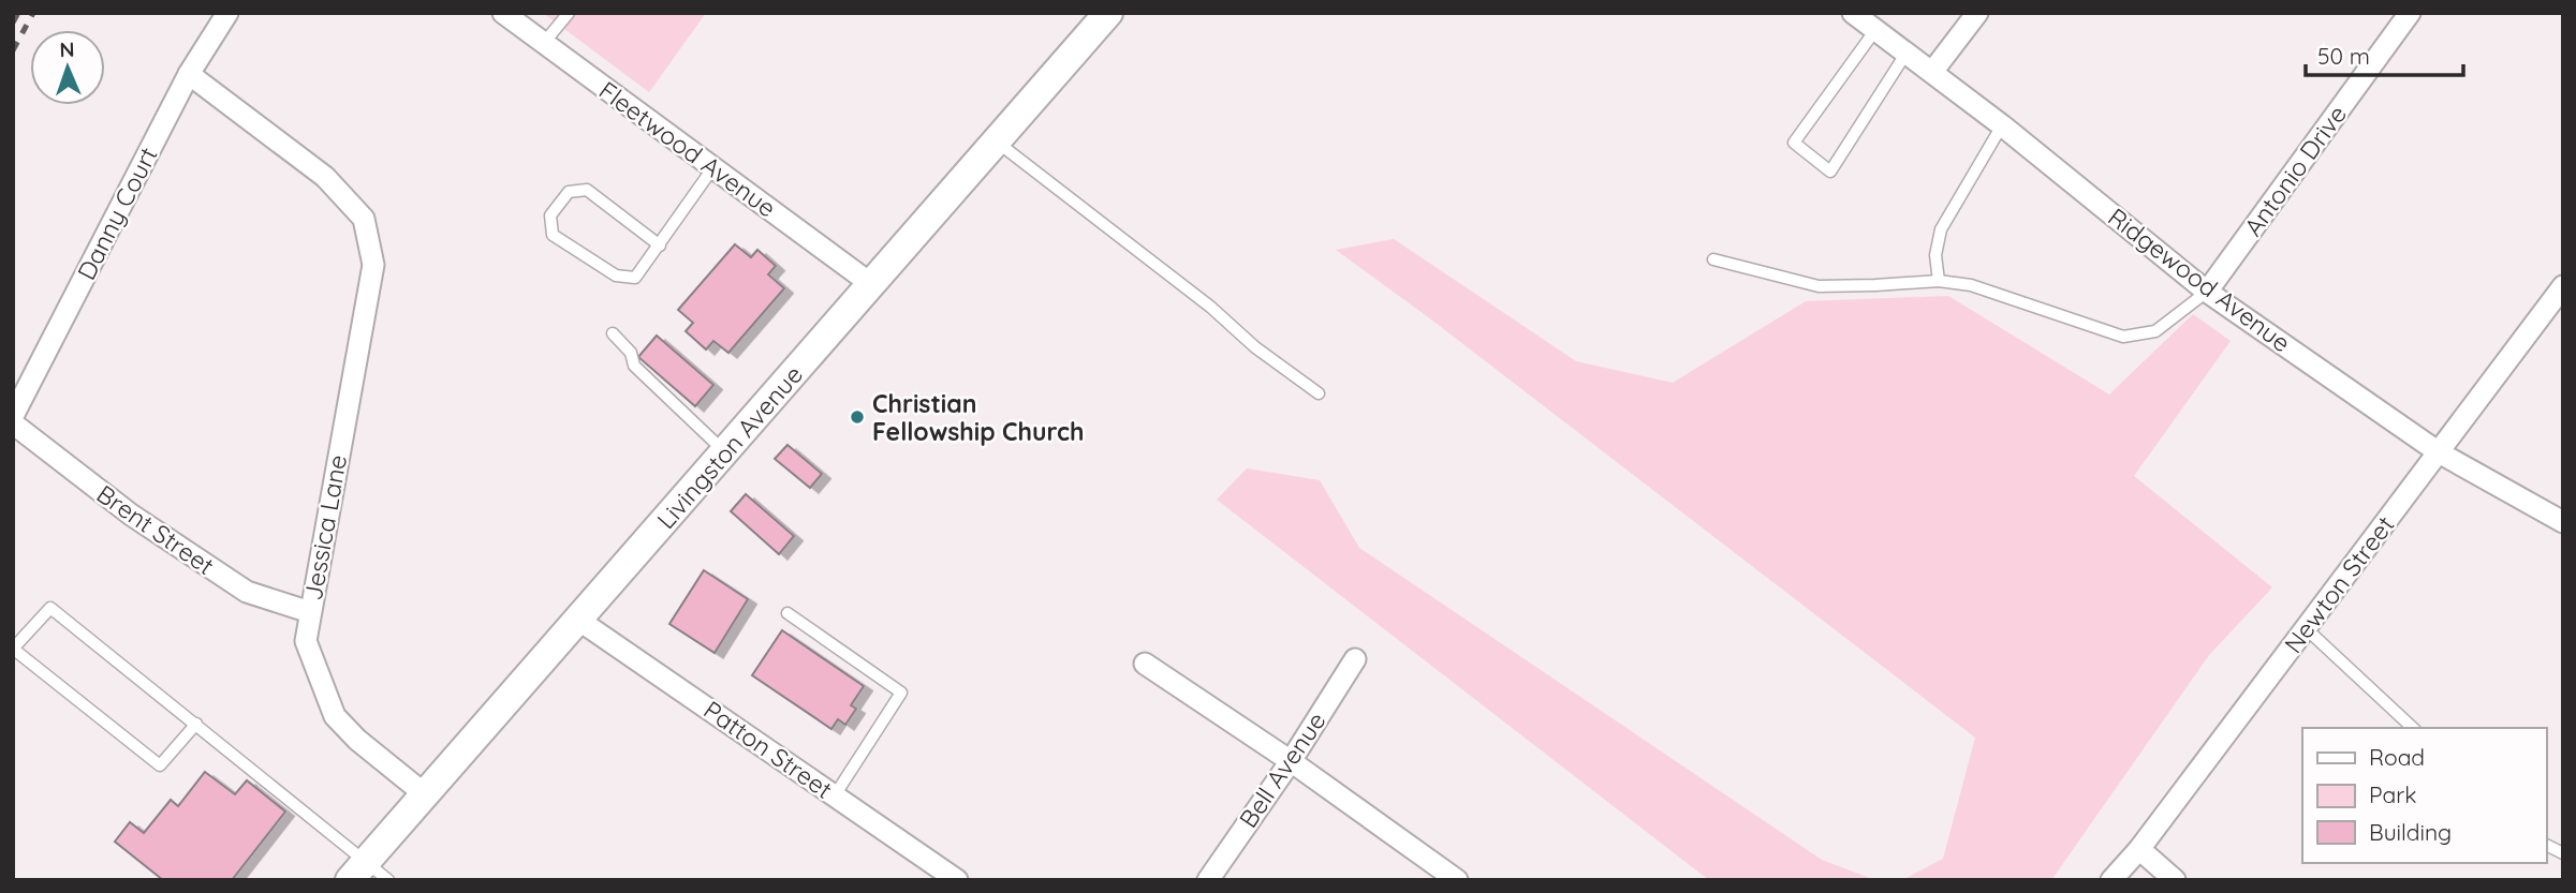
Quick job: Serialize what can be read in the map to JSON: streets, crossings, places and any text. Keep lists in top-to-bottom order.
{
  "streets": {
    "main road": ["Livingston Avenue"],
    "street": [
      "Fleetwood Avenue",
      "Antonio Drive",
      "Danny Court",
      "Ridgewood Avenue",
      "Jessica Lane",
      "Brent Street",
      "Newton Street",
      "Patton Street",
      "Bell Avenue"
    ]
  },
  "crossings": [
    ["Fleetwood Avenue", "Livingston Avenue"],
    ["Antonio Drive", "Ridgewood Avenue"],
    ["Danny Court", "Jessica Lane"],
    ["Ridgewood Avenue", "Newton Street"],
    ["Livingston Avenue", "Jessica Lane"],
    ["Livingston Avenue", "Patton Street"],
    ["Jessica Lane", "Brent Street"]
  ],
  "places": ["Christian Fellowship Church"],
  "legend": ["Road", "Park", "Building"],
  "scale_bar": "50 m",
  "north": "top"
}
